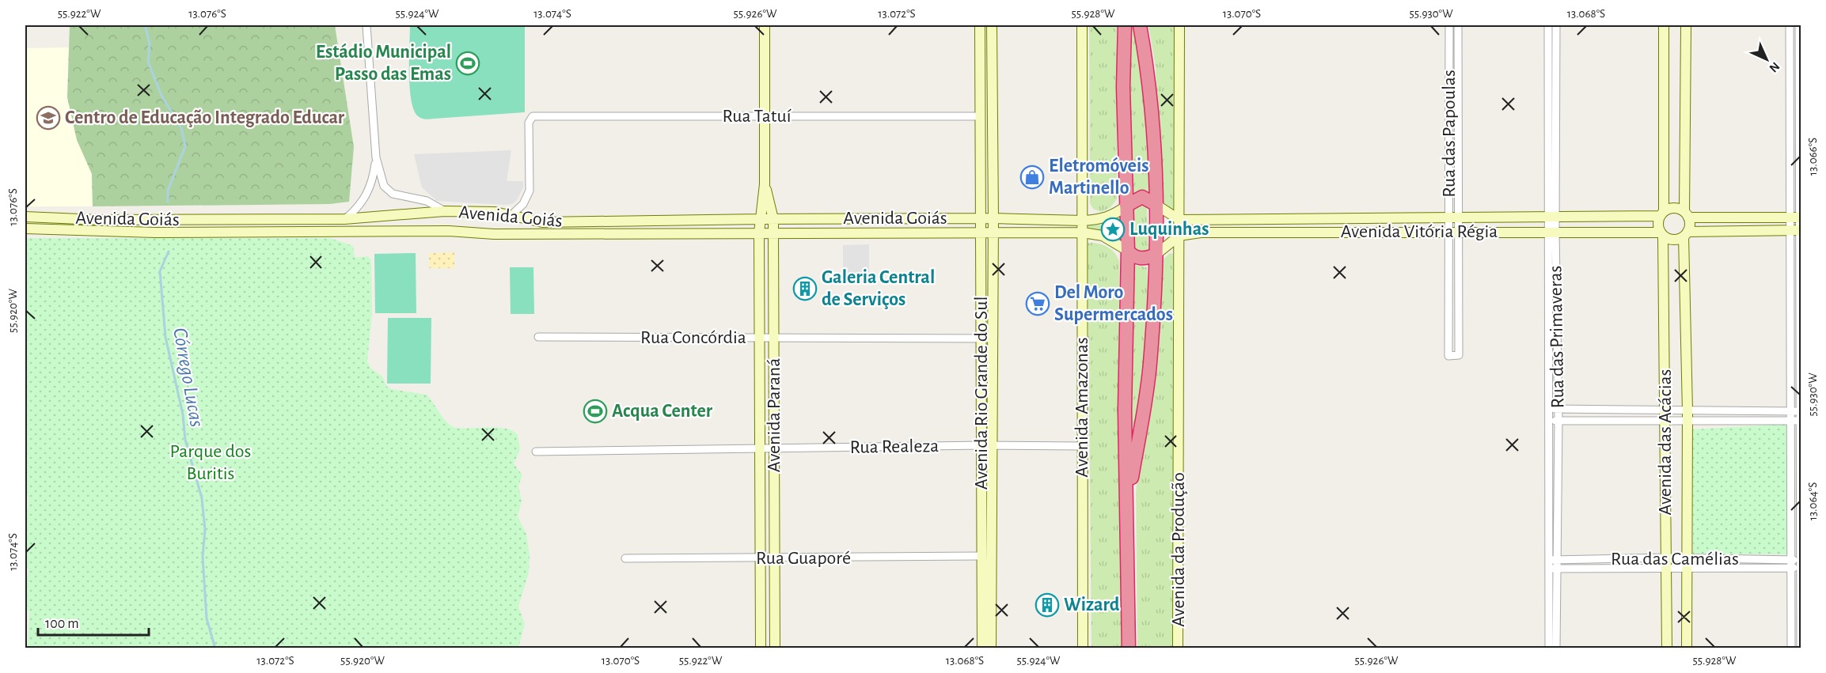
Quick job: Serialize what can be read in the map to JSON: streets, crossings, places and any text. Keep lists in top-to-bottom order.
{
  "streets": {
    "street": [
      "Rua Tatuí",
      "Rua das Papoulas",
      "Avenida Goiás",
      "Avenida Vitória Régia",
      "Rua das Primaveras",
      "Rua Concórdia",
      "Avenida Rio Grande do Sul",
      "Avenida Amazonas",
      "Avenida Paraná",
      "Avenida das Acácias",
      "Rua Realeza",
      "Avenida da Produção",
      "Rua Guaporé",
      "Rua das Camélias"
    ]
  },
  "crossings": [
    ["Rua Tatuí", "Avenida Goiás"],
    ["Rua Tatuí", "Avenida Rio Grande do Sul"],
    ["Rua Tatuí", "Avenida Paraná"],
    ["Rua das Papoulas", "Avenida Vitória Régia"],
    ["Avenida Goiás", "Avenida Rio Grande do Sul"],
    ["Avenida Goiás", "Avenida Amazonas"],
    ["Avenida Goiás", "Avenida Paraná"],
    ["Avenida Vitória Régia", "Rua das Primaveras"],
    ["Avenida Vitória Régia", "Avenida das Acácias"],
    ["Avenida Vitória Régia", "Avenida da Produção"],
    ["Rua das Primaveras", "Rua das Camélias"],
    ["Rua Concórdia", "Avenida Rio Grande do Sul"],
    ["Rua Concórdia", "Avenida Paraná"],
    ["Avenida Rio Grande do Sul", "Rua Realeza"],
    ["Avenida Rio Grande do Sul", "Rua Guaporé"],
    ["Avenida Amazonas", "Rua Realeza"],
    ["Avenida Paraná", "Rua Realeza"],
    ["Avenida Paraná", "Rua Guaporé"],
    ["Avenida das Acácias", "Rua das Camélias"]
  ],
  "water": ["Córrego Lucas"],
  "parks": ["Parque dos Buritis"],
  "places": {
    "sports": ["Estádio Municipal Passo das Emas", "Acqua Center"],
    "school or university": ["Centro de Educação Integrado Educar"],
    "shop": ["Eletromóveis Martinello"],
    "place": ["Luquinhas"],
    "building": ["Galeria Central de Serviços", "Wizard"],
    "supermarket": ["Del Moro Supermercados"]
  },
  "scale_bar": "100 m",
  "north": "bottom right",
  "coordinates": [
    "55.922°W",
    "13.076°S",
    "55.924°W",
    "13.074°S",
    "55.926°W",
    "13.072°S",
    "55.928°W",
    "13.070°S",
    "55.930°W",
    "13.068°S",
    "13.066°S",
    "55.920°W",
    "13.064°S"
  ]
}
